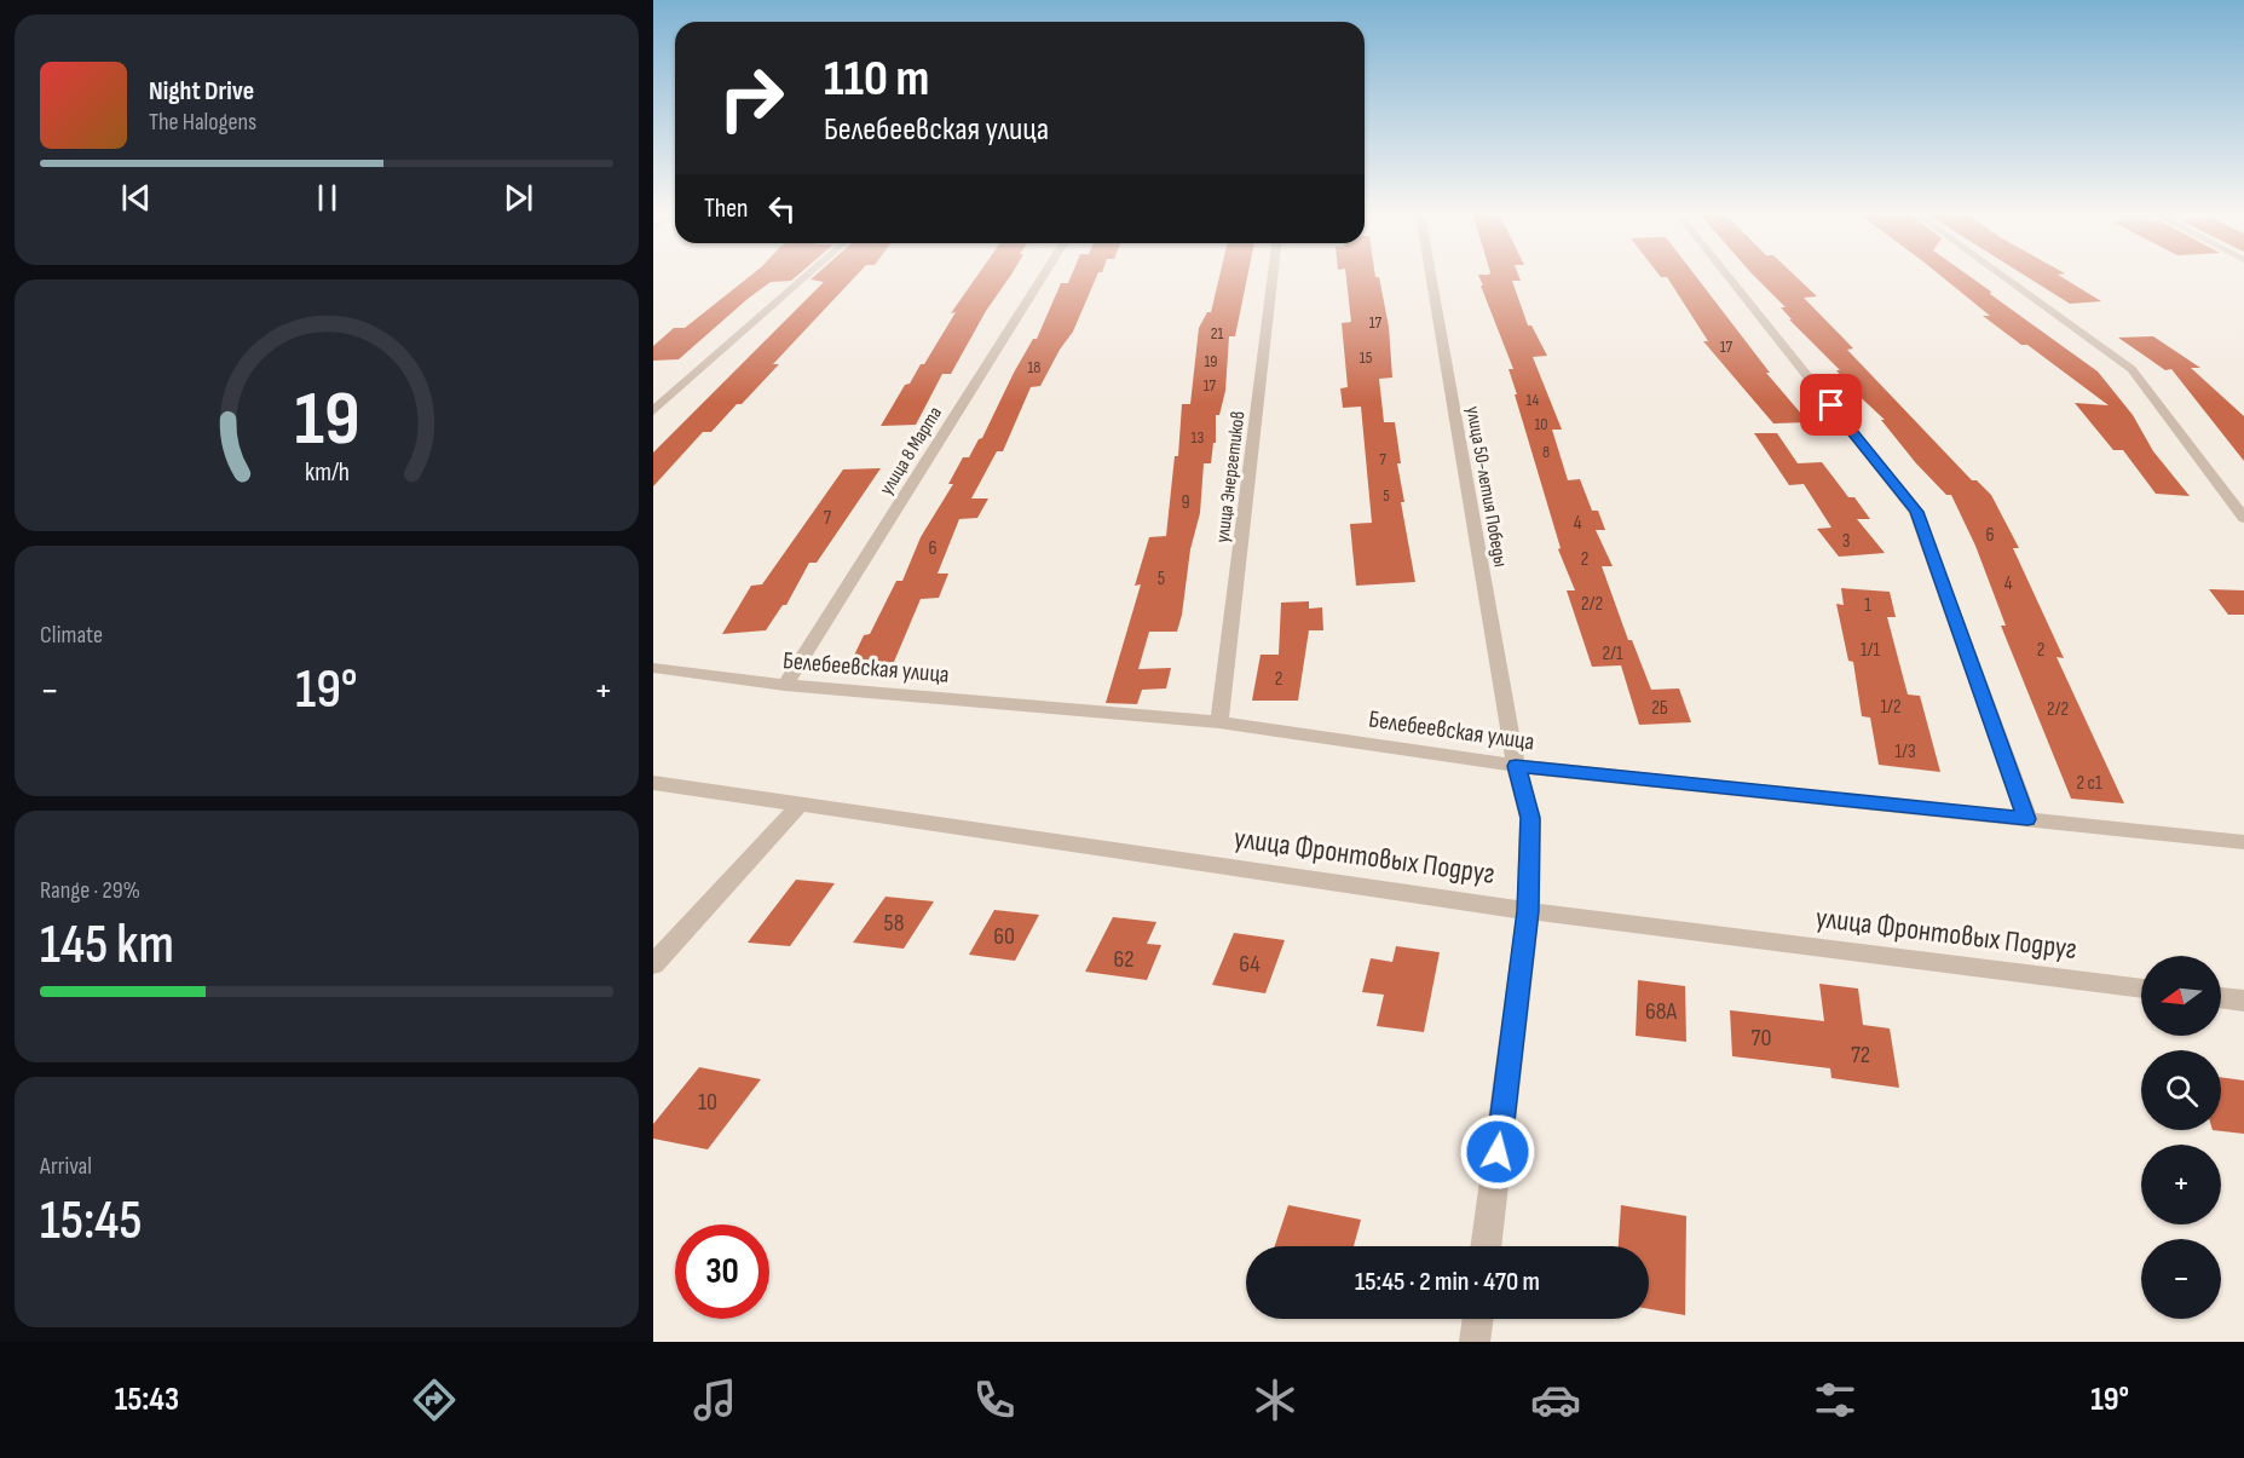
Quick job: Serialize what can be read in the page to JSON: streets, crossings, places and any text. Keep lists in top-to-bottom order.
{
  "streets": {
    "street": [
      "улица 8 Марта",
      "улица Энергетиков",
      "улица 50-летия Победы",
      "Белебеевская улица",
      "улица Фронтовых Подруг"
    ]
  },
  "crossings": [
    ["улица 8 Марта", "Белебеевская улица"],
    ["улица Энергетиков", "Белебеевская улица"],
    ["улица 50-летия Победы", "Белебеевская улица"],
    ["улица 50-летия Победы", "улица Фронтовых Подруг"]
  ],
  "house_numbers": [
    "17",
    "21",
    "17",
    "15",
    "19",
    "18",
    "17",
    "14",
    "10",
    "13",
    "8",
    "7",
    "5",
    "9",
    "7",
    "4",
    "6",
    "3",
    "6",
    "2",
    "5",
    "4",
    "2/2",
    "1",
    "1/1",
    "2",
    "2/1",
    "2",
    "1/2",
    "2Б",
    "2/2",
    "1/3",
    "2 с1",
    "58",
    "60",
    "62",
    "64",
    "68А",
    "70",
    "72",
    "10"
  ],
  "north": "left",
  "page": {
    "turn": ["110 m", "Белебеевская улица"],
    "song": ["Night Drive", "The Halogens"],
    "then": "Then",
    "tile": [
      "Climate",
      ["Range · 29%", "145 km"],
      ["Arrival", "15:45"]
    ],
    "heat": ["−", "19°", "+"],
    "map_buttons": ["+", "−"],
    "limit": "30",
    "trip": "15:45 · 2 min · 470 m",
    "tabs": ["15:43", "19°"],
    "gauge": ["19", "km/h"]
  }
}
